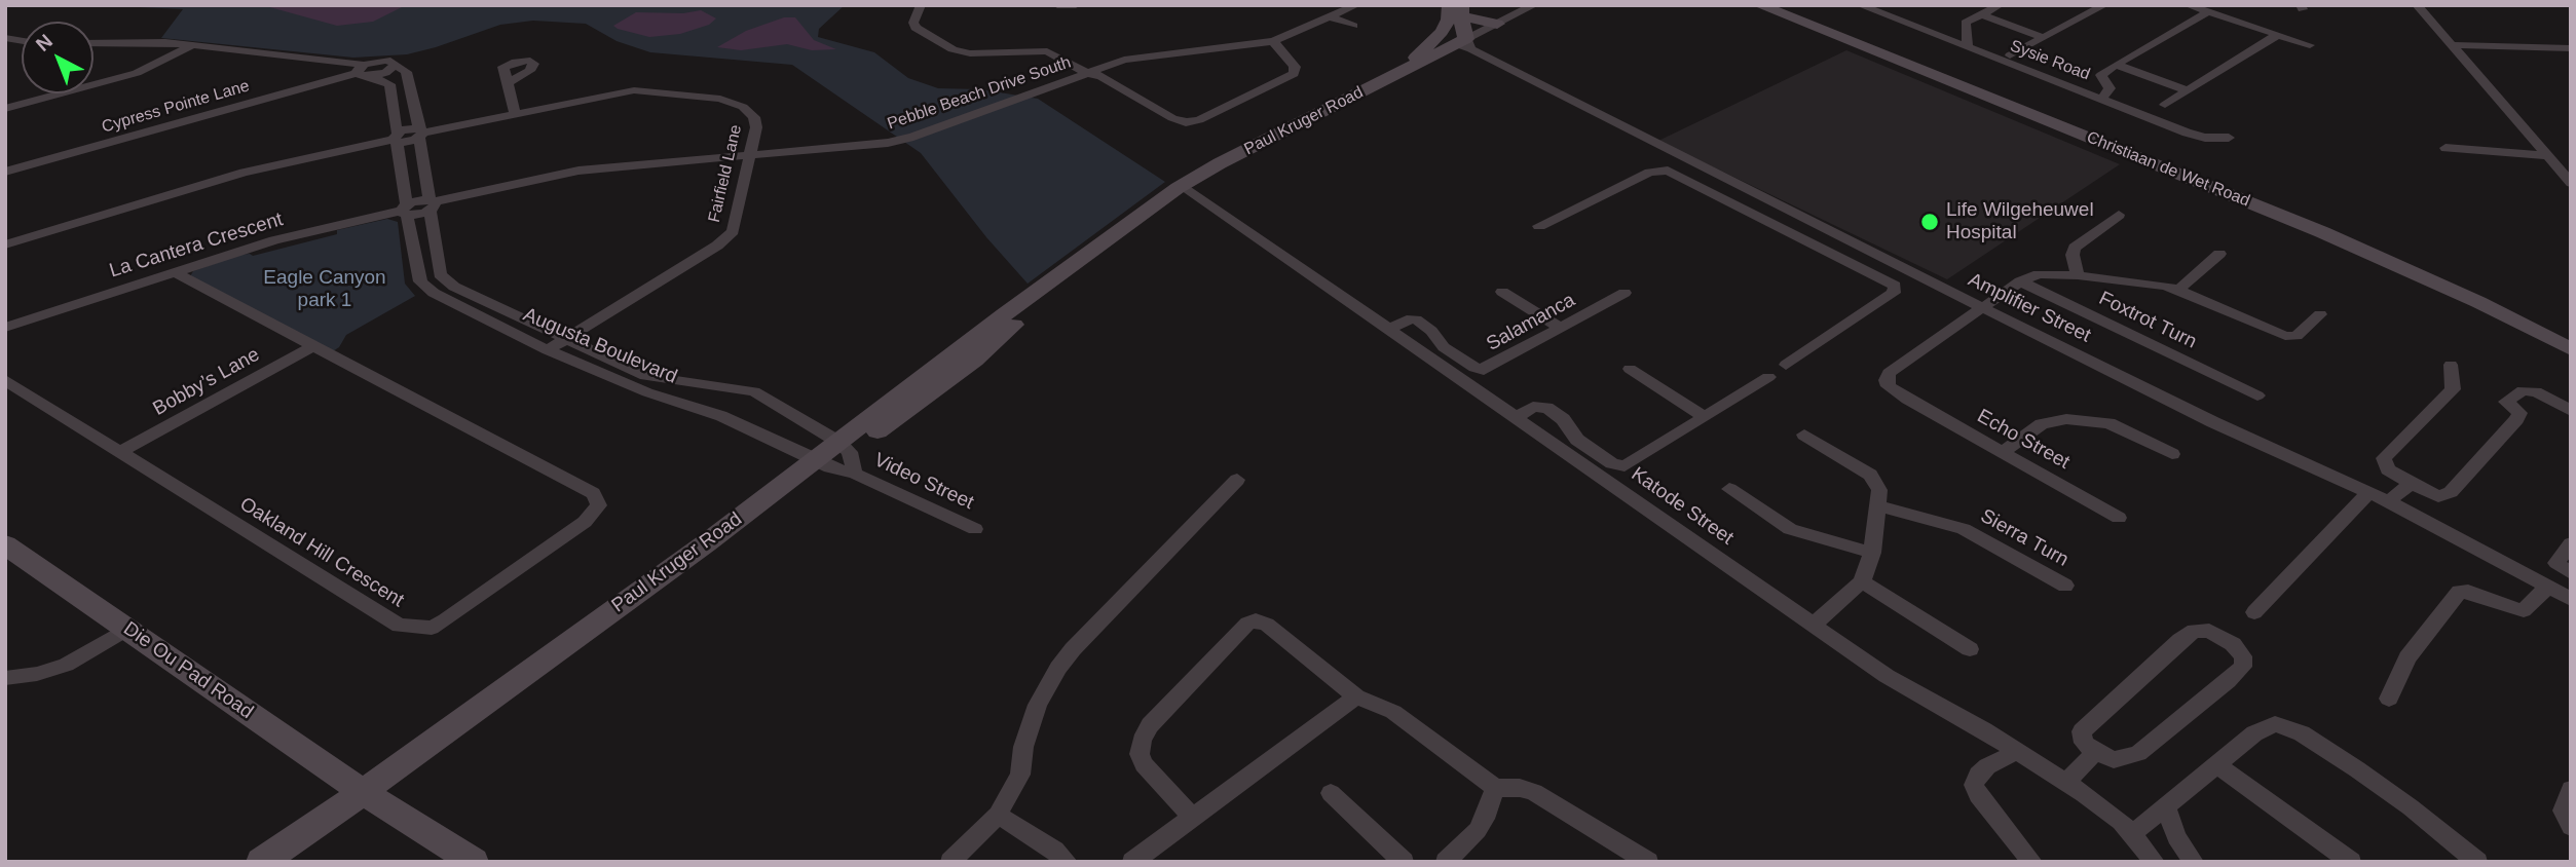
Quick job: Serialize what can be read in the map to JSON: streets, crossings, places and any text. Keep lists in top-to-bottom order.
{
  "streets": {
    "street": [
      "Sysie Road",
      "Pebble Beach Drive South",
      "Cypress Pointe Lane",
      "Paul Kruger Road",
      "Christiaan de Wet Road",
      "Fairfield Lane",
      "La Cantera Crescent",
      "Amplifier Street",
      "Foxtrot Turn",
      "Salamanca",
      "Augusta Boulevard",
      "Bobby’s Lane",
      "Echo Street",
      "Video Street",
      "Katode Street",
      "Sierra Turn",
      "Oakland Hill Crescent",
      "Die Ou Pad Road"
    ]
  },
  "crossings": [
    ["Pebble Beach Drive South", "Fairfield Lane"],
    ["Pebble Beach Drive South", "La Cantera Crescent"],
    ["Pebble Beach Drive South", "Augusta Boulevard"],
    ["Paul Kruger Road", "Amplifier Street"],
    ["Paul Kruger Road", "Augusta Boulevard"],
    ["Paul Kruger Road", "Video Street"],
    ["Paul Kruger Road", "Katode Street"],
    ["Paul Kruger Road", "Die Ou Pad Road"],
    ["Fairfield Lane", "Augusta Boulevard"],
    ["La Cantera Crescent", "Augusta Boulevard"],
    ["La Cantera Crescent", "Oakland Hill Crescent"],
    ["Amplifier Street", "Echo Street"],
    ["Salamanca", "Katode Street"],
    ["Augusta Boulevard", "Video Street"],
    ["Bobby’s Lane", "Oakland Hill Crescent"]
  ],
  "parks": ["Eagle Canyon park 1"],
  "places": ["Life Wilgeheuwel Hospital"],
  "north": "top left"
}
